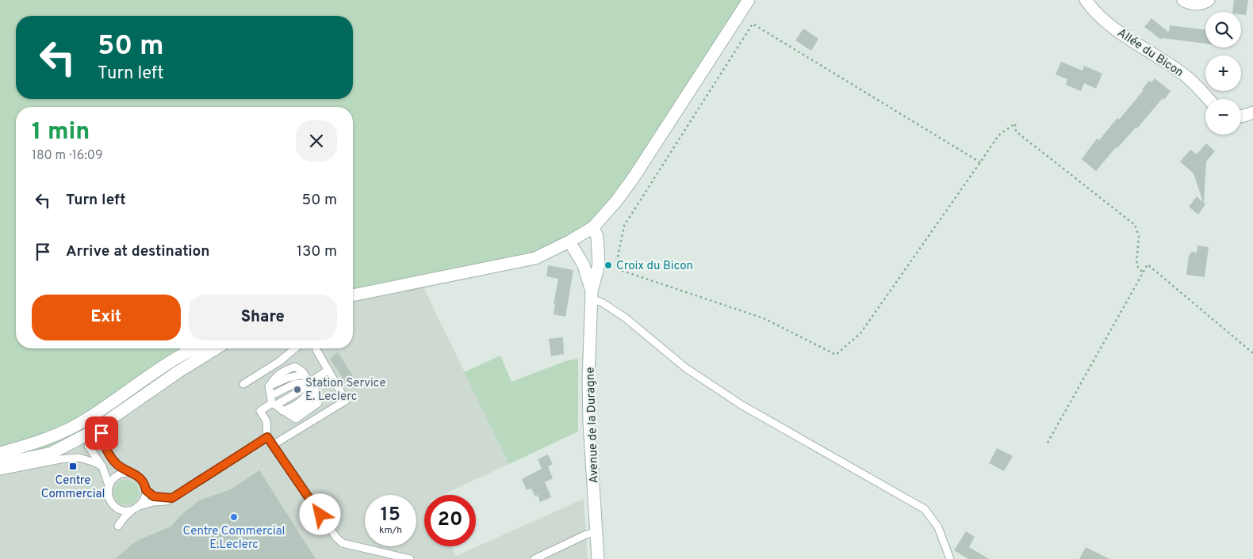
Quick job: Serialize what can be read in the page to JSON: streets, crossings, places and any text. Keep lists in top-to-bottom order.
{
  "streets": {
    "main road": ["Allée du Bicon", "Avenue de la Duragne"]
  },
  "places": {
    "other": ["Croix du Bicon", "Station Service E. Leclerc", "Centre Commercial E.Leclerc"],
    "transit": ["Centre Commercial"]
  },
  "page": {
    "map_buttons": ["+", "−"],
    "turn": ["50 m", "Turn left"],
    "heading": ["1 min", "180 m · 16:09"],
    "list": [
      {
        "name": "Turn left",
        "value": "50 m"
      },
      {
        "name": "Arrive at destination",
        "value": "130 m"
      }
    ],
    "buttons": ["Exit", "Share"],
    "speed": "15 km/h",
    "limit": "20"
  }
}
